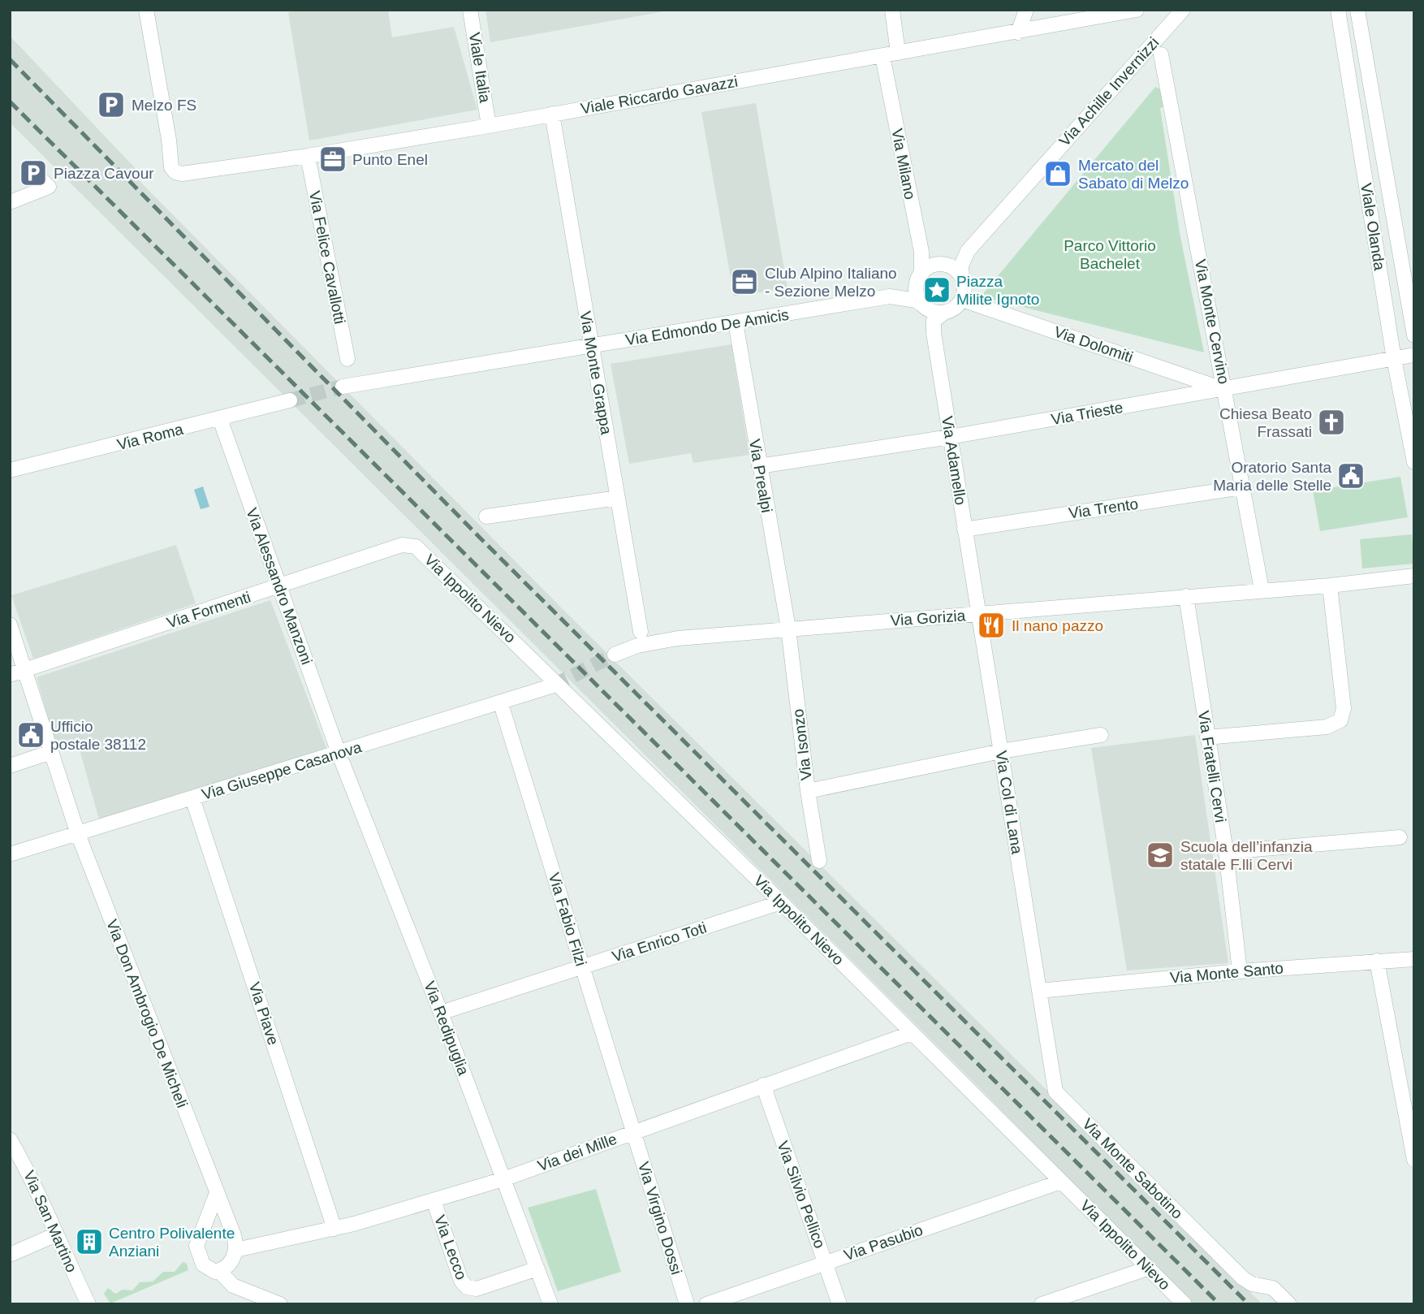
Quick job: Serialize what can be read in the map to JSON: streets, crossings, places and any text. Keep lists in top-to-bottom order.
{
  "streets": {
    "street": [
      "Viale Italia",
      "Via Achille Invernizzi",
      "Viale Riccardo Gavazzi",
      "Via Milano",
      "Viale Olanda",
      "Via Felice Cavallotti",
      "Via Monte Cervino",
      "Via Edmondo De Amicis",
      "Via Dolomiti",
      "Via Monte Grappa",
      "Via Trieste",
      "Via Roma",
      "Via Adamello",
      "Via Prealpi",
      "Via Trento",
      "Via Alessandro Manzoni",
      "Via Ippolito Nievo",
      "Via Formenti",
      "Via Gorizia",
      "Via Isonzo",
      "Via Fratelli Cervi",
      "Via Giuseppe Casanova",
      "Via Col di Lana",
      "Via Fabio Filzi",
      "Via Enrico Toti",
      "Via Monte Santo",
      "Via Don Ambrogio De Micheli",
      "Via Piave",
      "Via Redipuglia",
      "Via dei Mille",
      "Via Monte Sabotino",
      "Via Silvio Pellico",
      "Via Virgino Dossi",
      "Via San Martino",
      "Via Pasubio",
      "Via Lecco"
    ]
  },
  "crossings": [
    ["Viale Italia", "Viale Riccardo Gavazzi"],
    ["Via Achille Invernizzi", "Via Milano"],
    ["Via Achille Invernizzi", "Via Edmondo De Amicis"],
    ["Via Achille Invernizzi", "Via Dolomiti"],
    ["Via Achille Invernizzi", "Via Adamello"],
    ["Viale Riccardo Gavazzi", "Via Milano"],
    ["Viale Riccardo Gavazzi", "Via Felice Cavallotti"],
    ["Viale Riccardo Gavazzi", "Via Monte Grappa"],
    ["Via Milano", "Via Edmondo De Amicis"],
    ["Via Milano", "Via Dolomiti"],
    ["Via Milano", "Via Adamello"],
    ["Viale Olanda", "Via Trieste"],
    ["Via Monte Cervino", "Via Dolomiti"],
    ["Via Monte Cervino", "Via Trieste"],
    ["Via Monte Cervino", "Via Trento"],
    ["Via Monte Cervino", "Via Gorizia"],
    ["Via Edmondo De Amicis", "Via Dolomiti"],
    ["Via Edmondo De Amicis", "Via Monte Grappa"],
    ["Via Edmondo De Amicis", "Via Adamello"],
    ["Via Edmondo De Amicis", "Via Prealpi"],
    ["Via Dolomiti", "Via Trieste"],
    ["Via Dolomiti", "Via Adamello"],
    ["Via Trieste", "Via Adamello"],
    ["Via Trieste", "Via Prealpi"],
    ["Via Roma", "Via Alessandro Manzoni"],
    ["Via Adamello", "Via Trento"],
    ["Via Adamello", "Via Gorizia"],
    ["Via Adamello", "Via Col di Lana"],
    ["Via Prealpi", "Via Gorizia"],
    ["Via Prealpi", "Via Isonzo"],
    ["Via Alessandro Manzoni", "Via Formenti"],
    ["Via Alessandro Manzoni", "Via Giuseppe Casanova"],
    ["Via Alessandro Manzoni", "Via Redipuglia"],
    ["Via Ippolito Nievo", "Via Formenti"],
    ["Via Ippolito Nievo", "Via Enrico Toti"],
    ["Via Ippolito Nievo", "Via dei Mille"],
    ["Via Ippolito Nievo", "Via Pasubio"],
    ["Via Formenti", "Via Don Ambrogio De Micheli"],
    ["Via Gorizia", "Via Isonzo"],
    ["Via Gorizia", "Via Fratelli Cervi"],
    ["Via Gorizia", "Via Col di Lana"],
    ["Via Fratelli Cervi", "Via Monte Santo"],
    ["Via Giuseppe Casanova", "Via Don Ambrogio De Micheli"],
    ["Via Giuseppe Casanova", "Via Piave"],
    ["Via Giuseppe Casanova", "Via Redipuglia"],
    ["Via Col di Lana", "Via Monte Santo"],
    ["Via Col di Lana", "Via Monte Sabotino"],
    ["Via Fabio Filzi", "Via Enrico Toti"],
    ["Via Fabio Filzi", "Via dei Mille"],
    ["Via Fabio Filzi", "Via Virgino Dossi"],
    ["Via Enrico Toti", "Via Redipuglia"],
    ["Via Monte Santo", "Via Monte Sabotino"],
    ["Via Don Ambrogio De Micheli", "Via dei Mille"],
    ["Via Piave", "Via dei Mille"],
    ["Via Redipuglia", "Via dei Mille"],
    ["Via Redipuglia", "Via Lecco"],
    ["Via dei Mille", "Via Silvio Pellico"],
    ["Via dei Mille", "Via Virgino Dossi"],
    ["Via dei Mille", "Via Lecco"],
    ["Via Silvio Pellico", "Via Pasubio"]
  ],
  "parks": ["Parco Vittorio Bachelet"],
  "places": {
    "parking": ["Melzo FS", "Piazza Cavour"],
    "office": ["Punto Enel", "Club Alpino Italiano - Sezione Melzo"],
    "shop": ["Mercato del Sabato di Melzo"],
    "place": ["Piazza Milite Ignoto"],
    "church": ["Chiesa Beato Frassati"],
    "public building": ["Oratorio Santa Maria delle Stelle", "Ufficio postale 38112"],
    "restaurant": ["Il nano pazzo"],
    "school or university": ["Scuola dell’infanzia statale F.lli Cervi"],
    "building": ["Centro Polivalente Anziani"]
  }
}
